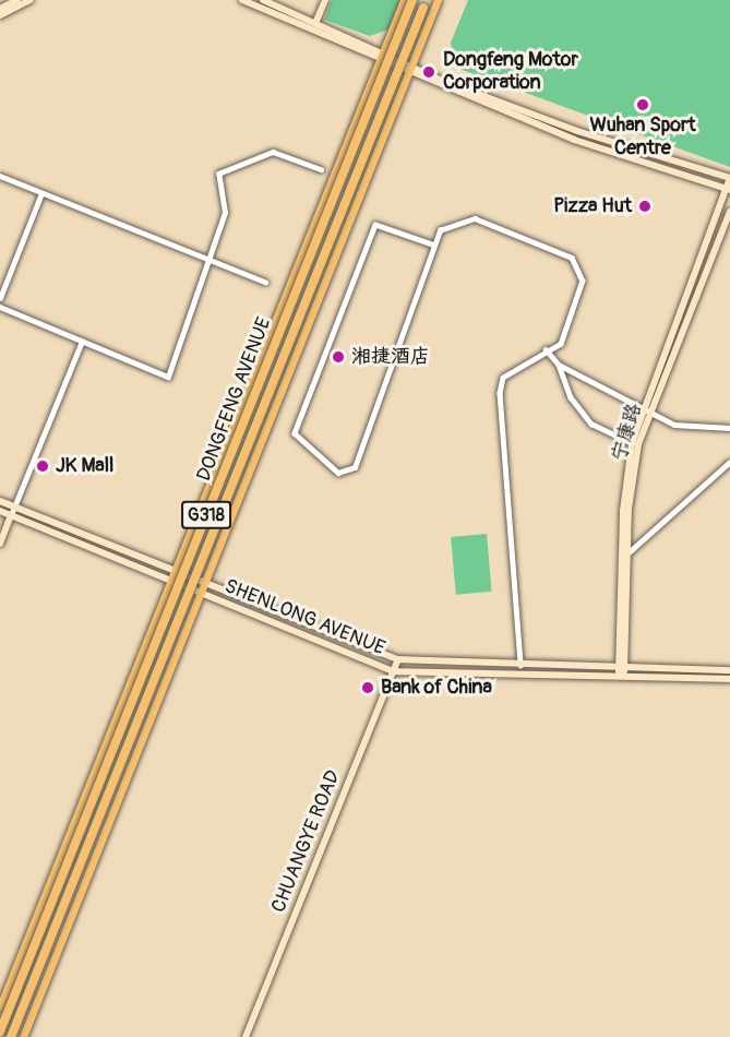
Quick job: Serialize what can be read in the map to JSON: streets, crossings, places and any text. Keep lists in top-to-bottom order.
{
  "streets": {
    "highway": ["DONGFENG AVENUE", "G318"],
    "main road": ["宁康路", "SHENLONG AVENUE", "CHUANGYE ROAD"]
  },
  "crossings": [
    ["宁康路", "SHENLONG AVENUE"],
    ["SHENLONG AVENUE", "CHUANGYE ROAD"]
  ],
  "places": [
    "Dongfeng Motor Corporation",
    "Wuhan Sport Centre",
    "Pizza Hut",
    "湘捷酒店",
    "JK Mall",
    "Bank of China"
  ]
}
